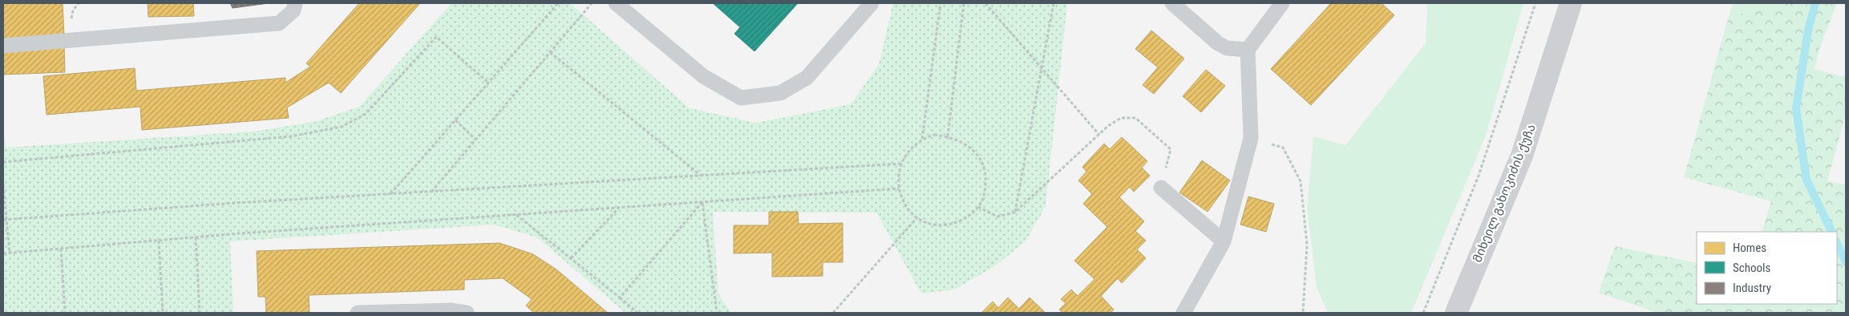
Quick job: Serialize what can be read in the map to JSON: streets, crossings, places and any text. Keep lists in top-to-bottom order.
{
  "streets": {
    "street": ["მიხეილ გახოკიძის ქუჩა"]
  },
  "legend": ["Homes", "Schools", "Industry"]
}
